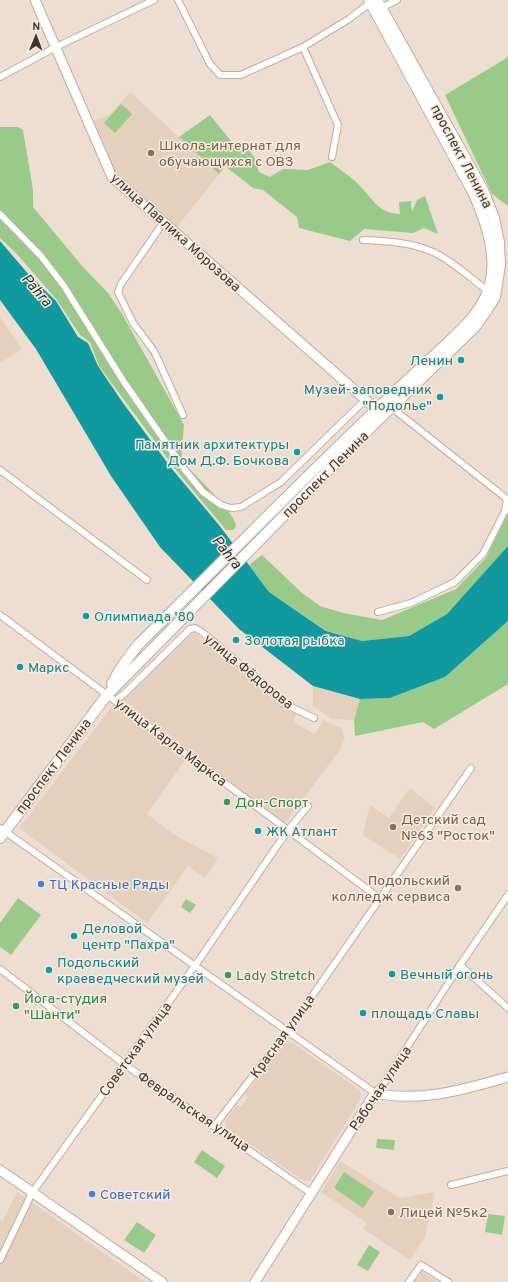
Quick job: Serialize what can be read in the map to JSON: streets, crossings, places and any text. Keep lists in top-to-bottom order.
{
  "streets": {
    "main road": ["проспект Ленина"],
    "street": [
      "улица Павлика Морозова",
      "улица Фёдорова",
      "улица Карла Маркса",
      "Красная улица",
      "Советская улица",
      "Рабочая улица",
      "Февральская улица"
    ]
  },
  "crossings": [
    ["проспект Ленина", "улица Павлика Морозова"],
    ["проспект Ленина", "улица Карла Маркса"],
    ["улица Фёдорова", "улица Карла Маркса"],
    ["улица Карла Маркса", "Красная улица"],
    ["улица Карла Маркса", "Советская улица"],
    ["Красная улица", "Февральская улица"],
    ["Советская улица", "Февральская улица"],
    ["Рабочая улица", "Февральская улица"]
  ],
  "water": ["Pahra"],
  "places": [
    "Школа-интернат для обучающихся с ОВЗ",
    "Ленин",
    "Музей-заповедник \"Подолье\"",
    "Памятник архитектуры Дом Д.Ф. Бочкова",
    "Олимпиада '80",
    "Золотая рыбка",
    "Маркс",
    "Дон-Спорт",
    "Детский сад №63 \"Росток\"",
    "ЖК Атлант",
    "ТЦ Красные Ряды",
    "Подольский колледж сервиса",
    "Деловой центр \"Пахра\"",
    "Подольский краеведческий музей",
    "Вечный огонь",
    "Lady Stretch",
    "Йога-студия \"Шанти\"",
    "площадь Славы",
    "Советский",
    "Лицей №5к2"
  ],
  "north": "top"
}
